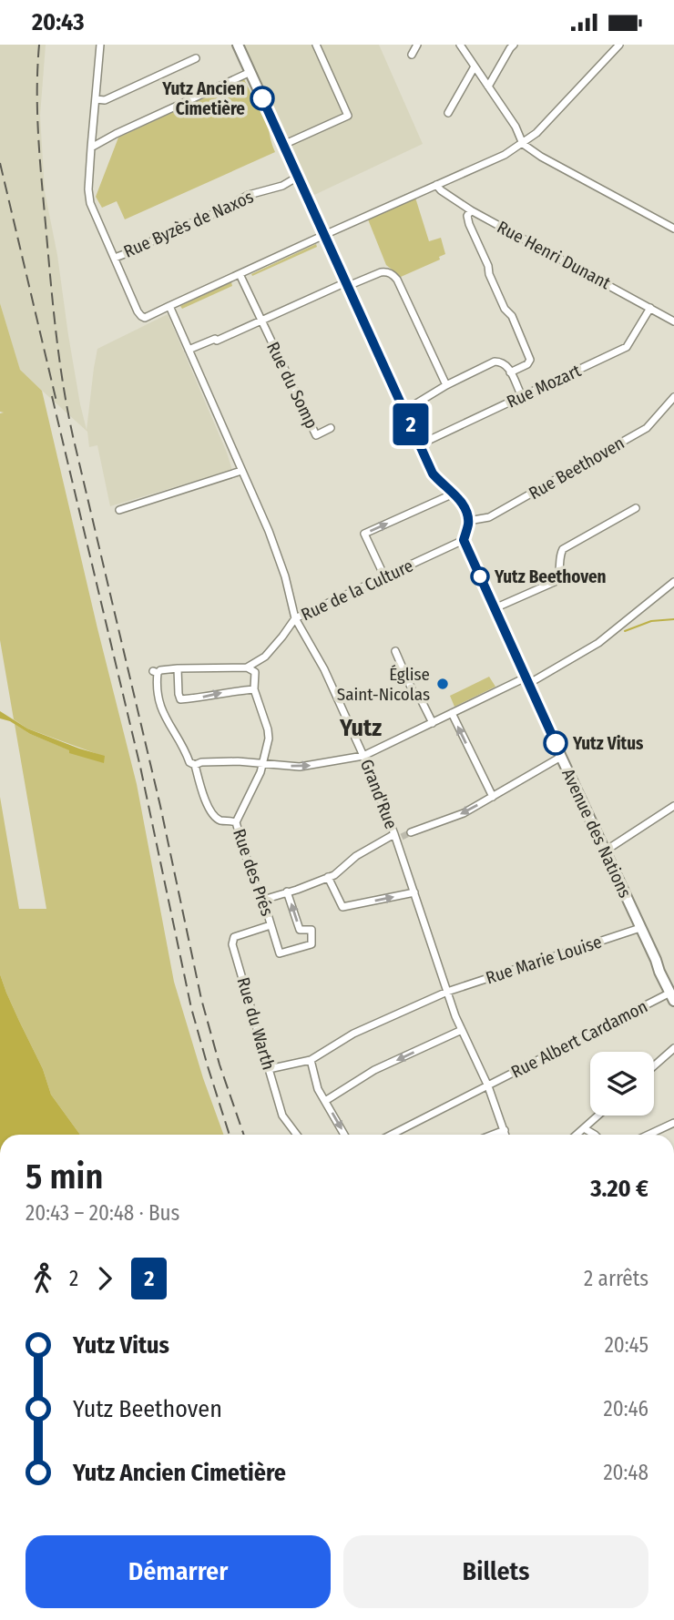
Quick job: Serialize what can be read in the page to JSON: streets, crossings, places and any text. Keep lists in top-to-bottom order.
{
  "streets": {
    "main road": ["Avenue des Nations"],
    "street": [
      "Rue Byzès de Naxos",
      "Rue Henri Dunant",
      "Rue du Somp",
      "Rue Mozart",
      "Rue Beethoven",
      "Rue de la Culture",
      "Grand'Rue",
      "Rue des Prés",
      "Rue Marie Louise",
      "Rue du Warth",
      "Rue Albert Cardamon"
    ]
  },
  "crossings": [
    ["Rue Henri Dunant", "Rue Mozart"],
    ["Rue du Somp", "Grand'Rue"],
    ["Rue de la Culture", "Grand'Rue"],
    ["Rue de la Culture", "Avenue des Nations"],
    ["Grand'Rue", "Rue Marie Louise"],
    ["Grand'Rue", "Rue Albert Cardamon"],
    ["Avenue des Nations", "Rue Marie Louise"],
    ["Avenue des Nations", "Rue Albert Cardamon"],
    ["Rue des Prés", "Rue du Warth"],
    ["Rue Marie Louise", "Rue du Warth"]
  ],
  "districts": ["Yutz"],
  "places": [
    "Yutz Ancien Cimetière",
    "Yutz Beethoven",
    "Église Saint-Nicolas",
    "Yutz Vitus"
  ],
  "lines": ["bus line 2"],
  "page": {
    "status": "20:43",
    "on_map": "2",
    "heading": ["5 min", "20:43 – 20:48 · Bus", "3.20 €"],
    "legs": ["2", "2", "2 arrêts"],
    "list": [
      {
        "name": "Yutz Vitus",
        "value": "20:45"
      },
      {
        "name": "Yutz Beethoven",
        "value": "20:46"
      },
      {
        "name": "Yutz Ancien Cimetière",
        "value": "20:48"
      }
    ],
    "buttons": ["Démarrer", "Billets"]
  }
}
